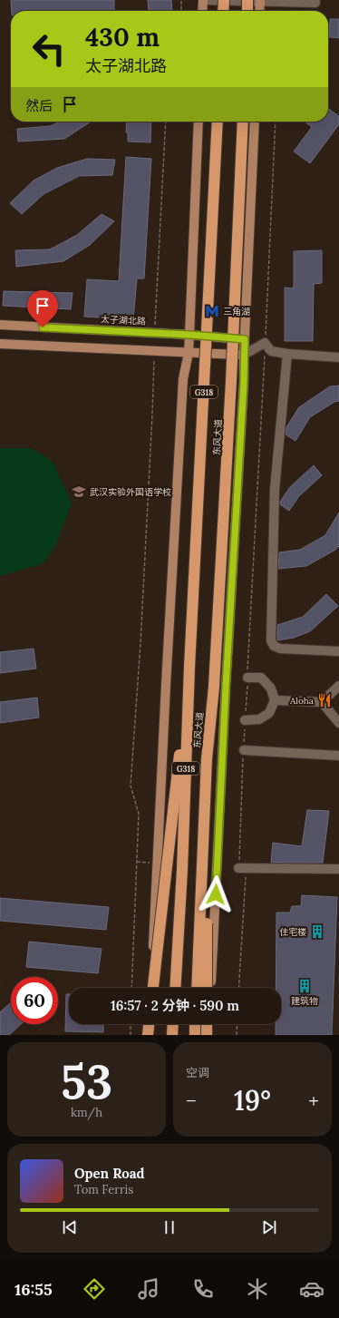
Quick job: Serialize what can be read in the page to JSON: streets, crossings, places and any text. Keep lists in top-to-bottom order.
{
  "streets": {
    "highway": ["G318", "东风大道"],
    "main road": ["太子湖北路"]
  },
  "crossings": [
    ["G318", "东风大道"]
  ],
  "places": {
    "metro station": ["三角湖"],
    "school or university": ["武汉实验外国语学校"],
    "restaurant": ["Aloha"],
    "building": ["住宅楼", "建筑物"]
  },
  "page": {
    "turn": ["430 m", "太子湖北路"],
    "then": "然后",
    "limit": "60",
    "trip": "16:57 · 2 分钟 · 590 m",
    "tile": [
      ["53", "km/h"],
      "空调"
    ],
    "heat": ["−", "19°", "+"],
    "song": ["Open Road", "Tom Ferris"],
    "tabs": "16:55"
  }
}
